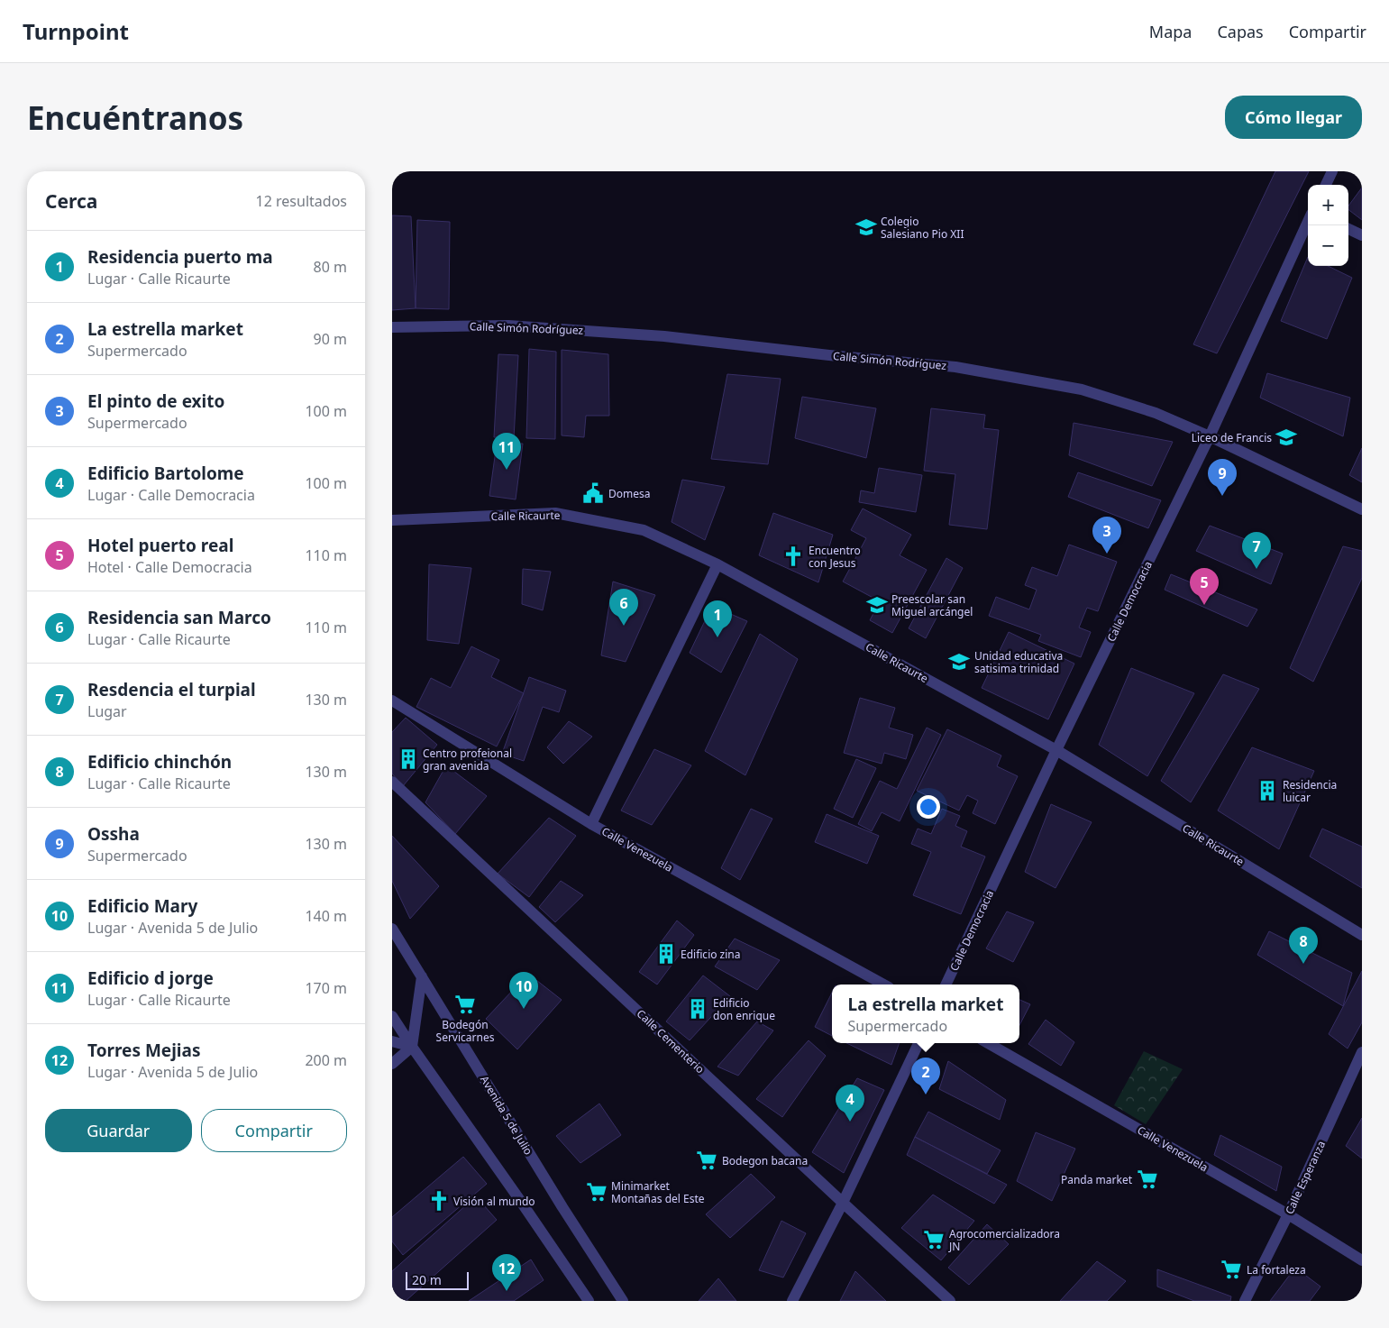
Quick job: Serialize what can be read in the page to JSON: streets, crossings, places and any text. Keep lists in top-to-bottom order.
{
  "streets": {
    "street": [
      "Calle Simón Rodríguez",
      "Calle Ricaurte",
      "Calle Democracia",
      "Calle Venezuela",
      "Calle Cementerio",
      "Avenida 5 de Julio",
      "Calle Esperanza"
    ]
  },
  "crossings": [
    ["Calle Simón Rodríguez", "Calle Democracia"],
    ["Calle Ricaurte", "Calle Democracia"],
    ["Calle Venezuela", "Calle Esperanza"]
  ],
  "places": {
    "school or university": [
      "Colegio Salesiano Pio XII",
      "Liceo de Francis",
      "Preescolar san Miguel arcángel",
      "Unidad educativa satisima trinidad"
    ],
    "public building": ["Domesa"],
    "church": ["Encuentro con Jesus", "Visión al mundo"],
    "building": [
      "Centro profeional gran avenida",
      "Residencia luicar",
      "Edificio zina",
      "Edificio don enrique"
    ],
    "supermarket": [
      "Bodegón Servicarnes",
      "Bodegon bacana",
      "Panda market",
      "Minimarket Montañas del Este",
      "Agrocomercializadora JN",
      "La fortaleza"
    ]
  },
  "scale_bar": "20 m",
  "page": {
    "header": "Turnpoint",
    "nav": ["Mapa", "Capas", "Compartir"],
    "buttons": [
      "Cómo llegar",
      ["Guardar", "Compartir"]
    ],
    "title": "Encuéntranos",
    "heading": ["Cerca", "12 resultados"],
    "map_buttons": ["+", "−"],
    "list": [
      {
        "mark": "1",
        "name": "Residencia puerto ma",
        "note": "Lugar · Calle Ricaurte",
        "value": "80 m"
      },
      {
        "mark": "2",
        "name": "La estrella market",
        "note": "Supermercado",
        "value": "90 m"
      },
      {
        "mark": "3",
        "name": "El pinto de exito",
        "note": "Supermercado",
        "value": "100 m"
      },
      {
        "mark": "4",
        "name": "Edificio Bartolome",
        "note": "Lugar · Calle Democracia",
        "value": "100 m"
      },
      {
        "mark": "5",
        "name": "Hotel puerto real",
        "note": "Hotel · Calle Democracia",
        "value": "110 m"
      },
      {
        "mark": "6",
        "name": "Residencia san Marco",
        "note": "Lugar · Calle Ricaurte",
        "value": "110 m"
      },
      {
        "mark": "7",
        "name": "Resdencia el turpial",
        "note": "Lugar",
        "value": "130 m"
      },
      {
        "mark": "8",
        "name": "Edificio chinchón",
        "note": "Lugar · Calle Ricaurte",
        "value": "130 m"
      },
      {
        "mark": "9",
        "name": "Ossha",
        "note": "Supermercado",
        "value": "130 m"
      },
      {
        "mark": "10",
        "name": "Edificio Mary",
        "note": "Lugar · Avenida 5 de Julio",
        "value": "140 m"
      },
      {
        "mark": "11",
        "name": "Edificio d jorge",
        "note": "Lugar · Calle Ricaurte",
        "value": "170 m"
      },
      {
        "mark": "12",
        "name": "Torres Mejias",
        "note": "Lugar · Avenida 5 de Julio",
        "value": "200 m"
      }
    ],
    "pins": [
      "11",
      "9",
      "3",
      "7",
      "5",
      "6",
      "1",
      "8",
      "10",
      "2",
      "4",
      "12"
    ],
    "popup": ["La estrella market", "Supermercado"],
    "scale": "20 m"
  }
}
